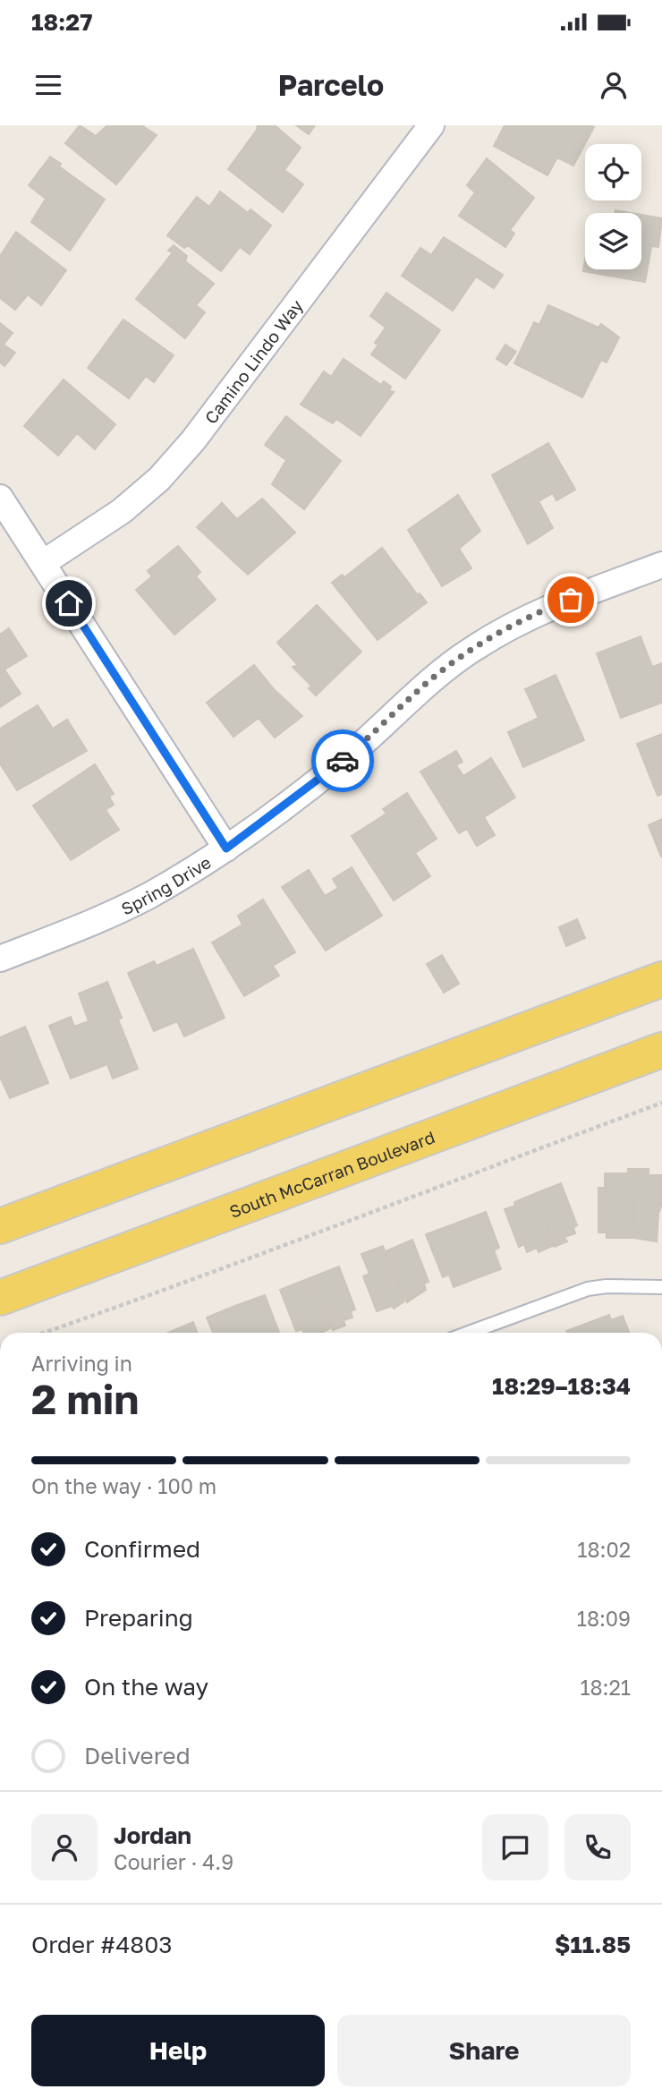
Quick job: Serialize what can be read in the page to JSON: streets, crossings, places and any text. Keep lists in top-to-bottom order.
{
  "streets": {
    "main road": ["South McCarran Boulevard"],
    "street": ["Camino Lindo Way", "Spring Drive"]
  },
  "page": {
    "status": "18:27",
    "header": "Parcelo",
    "heading": ["2 min", "Arriving in", "18:29–18:34"],
    "panel": [
      "Jordan",
      "Courier · 4.9",
      "Order #4803",
      "$11.85"
    ],
    "bar": "On the way · 100 m",
    "list": [
      ["Confirmed", "18:02"],
      ["Preparing", "18:09"],
      ["On the way", "18:21"],
      "Delivered"
    ],
    "buttons": ["Help", "Share"]
  }
}
